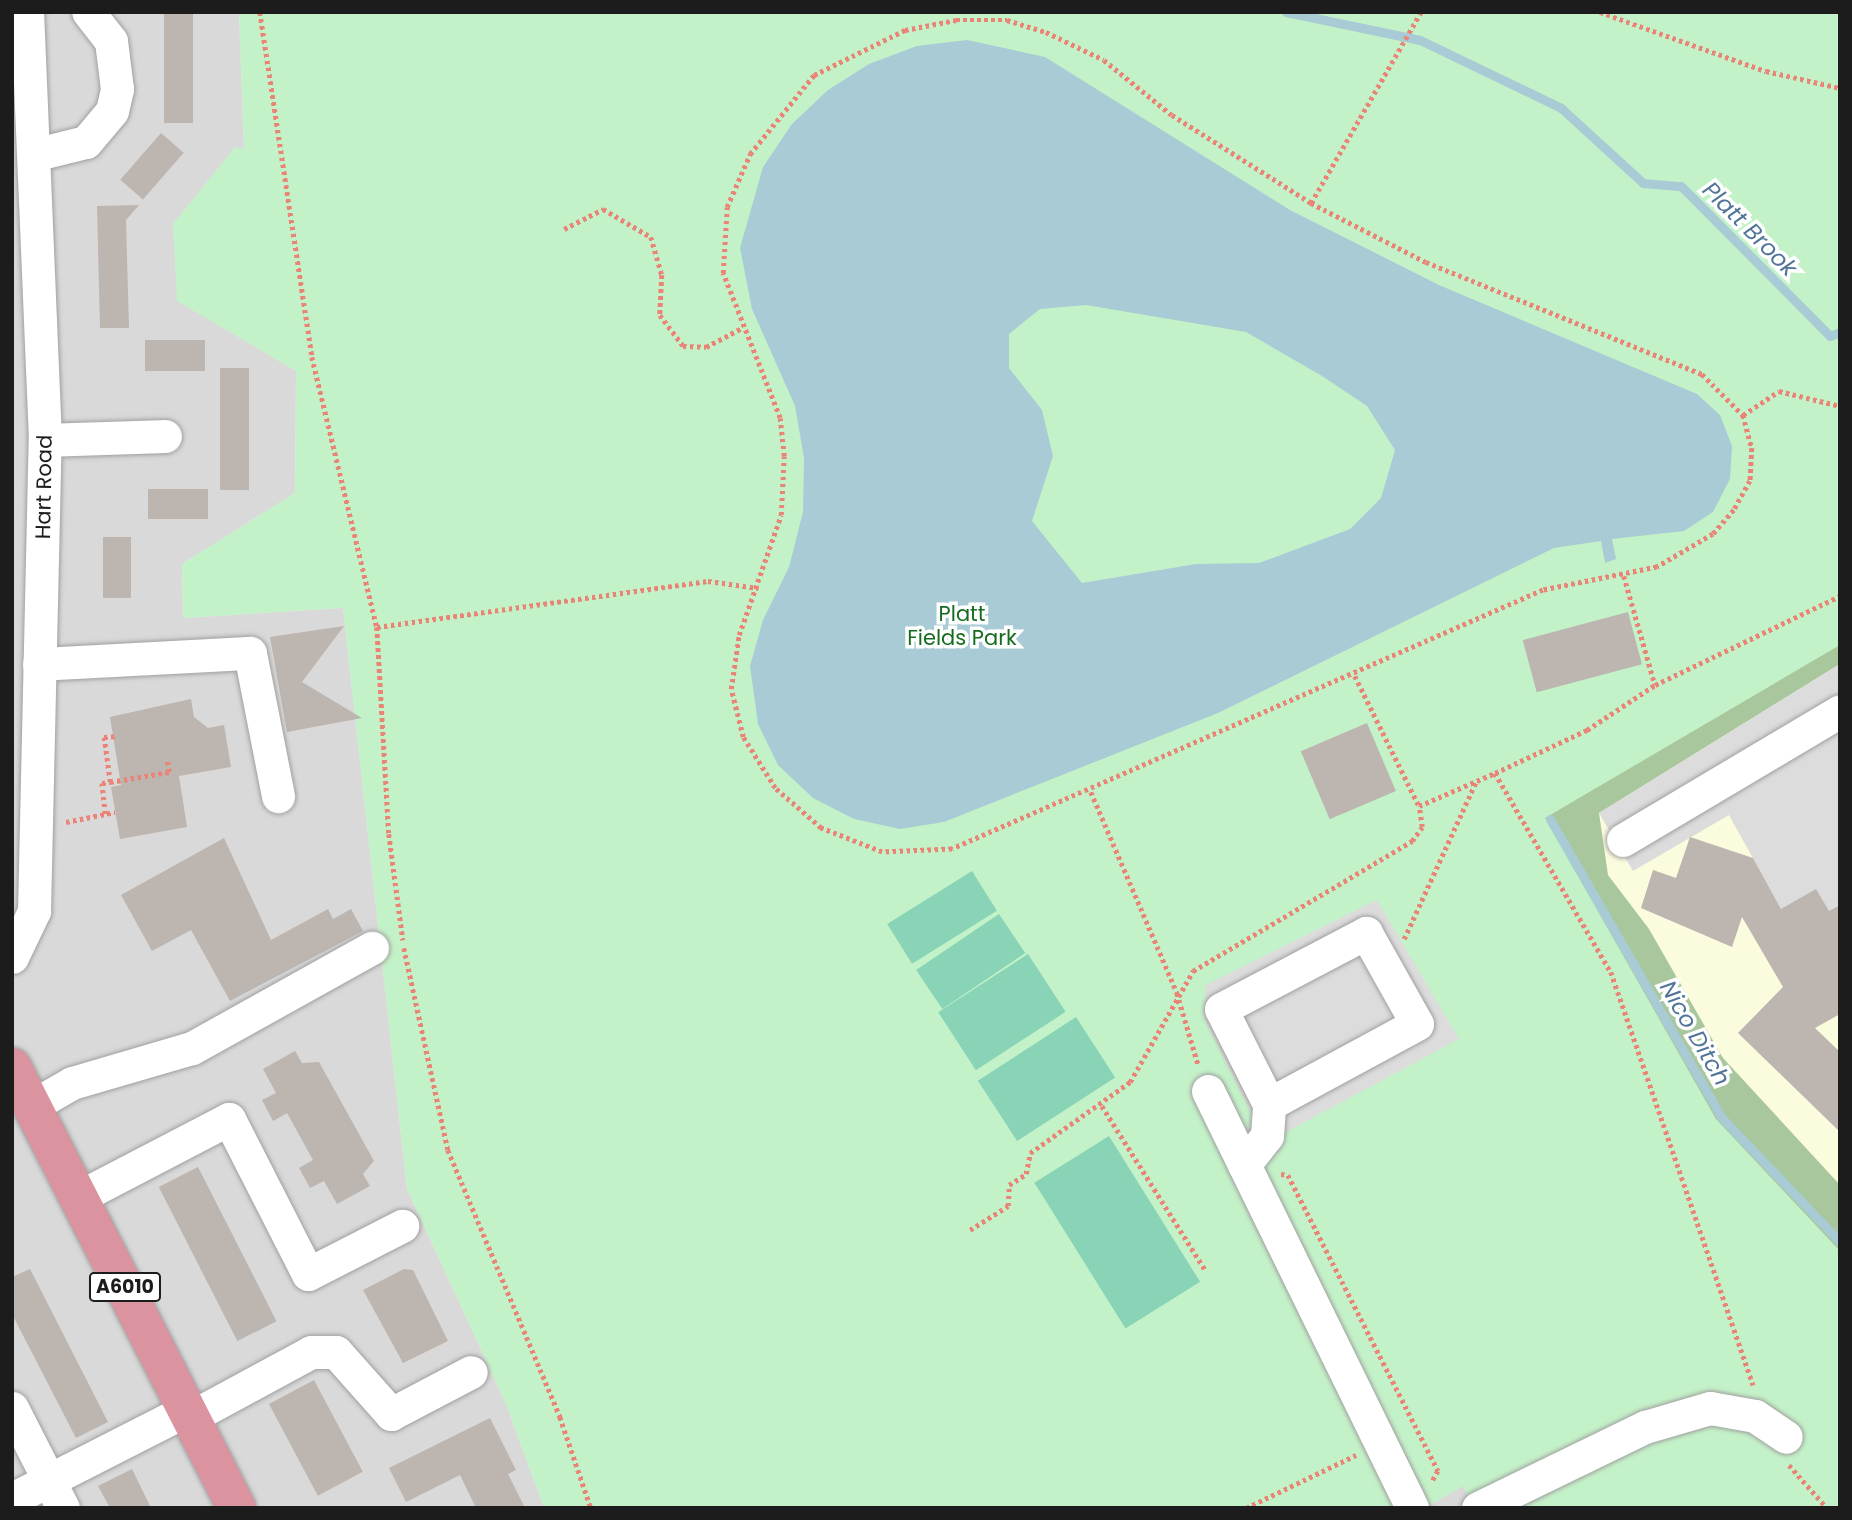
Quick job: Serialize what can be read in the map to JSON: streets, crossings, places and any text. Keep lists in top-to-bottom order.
{
  "streets": {
    "highway": ["A6010"],
    "street": ["Hart Road"]
  },
  "water": ["Platt Brook", "Nico Ditch"],
  "parks": ["Platt Fields Park"]
}
